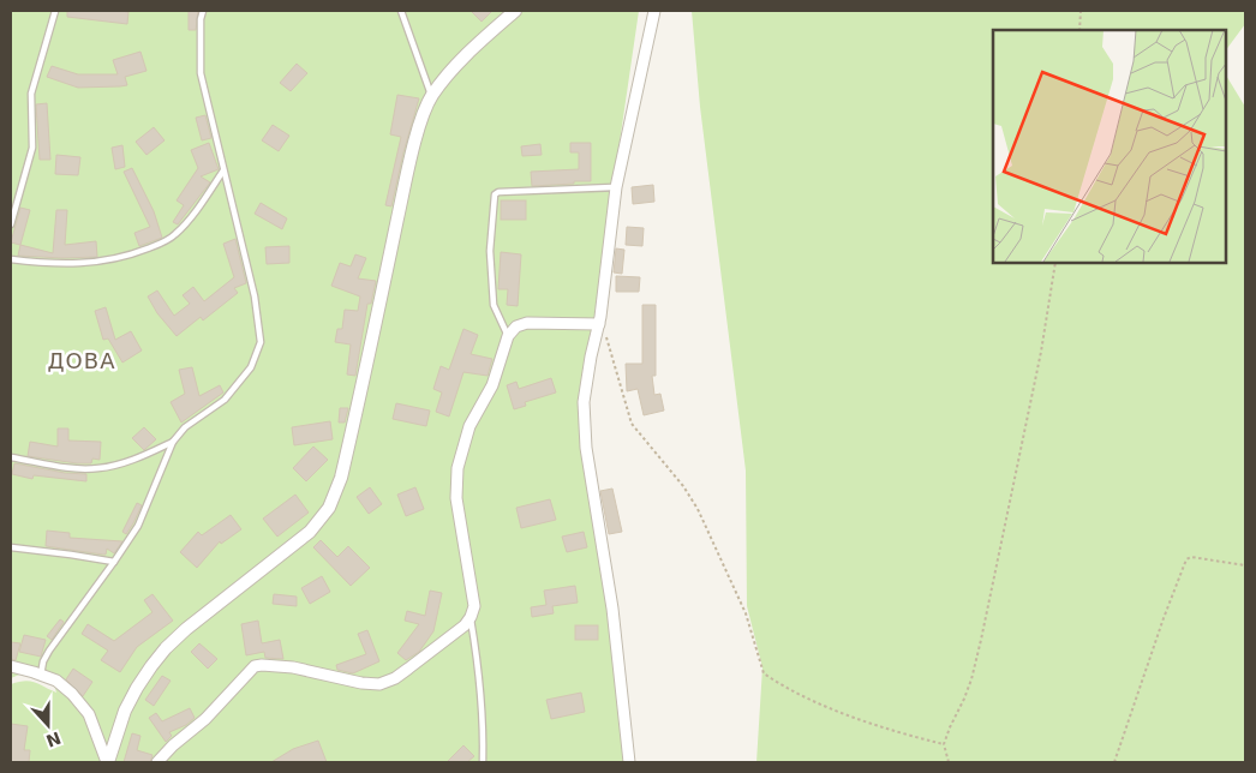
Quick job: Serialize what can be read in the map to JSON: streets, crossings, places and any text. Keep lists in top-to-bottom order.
{
  "districts": ["ДОВА"],
  "north": "bottom"
}
